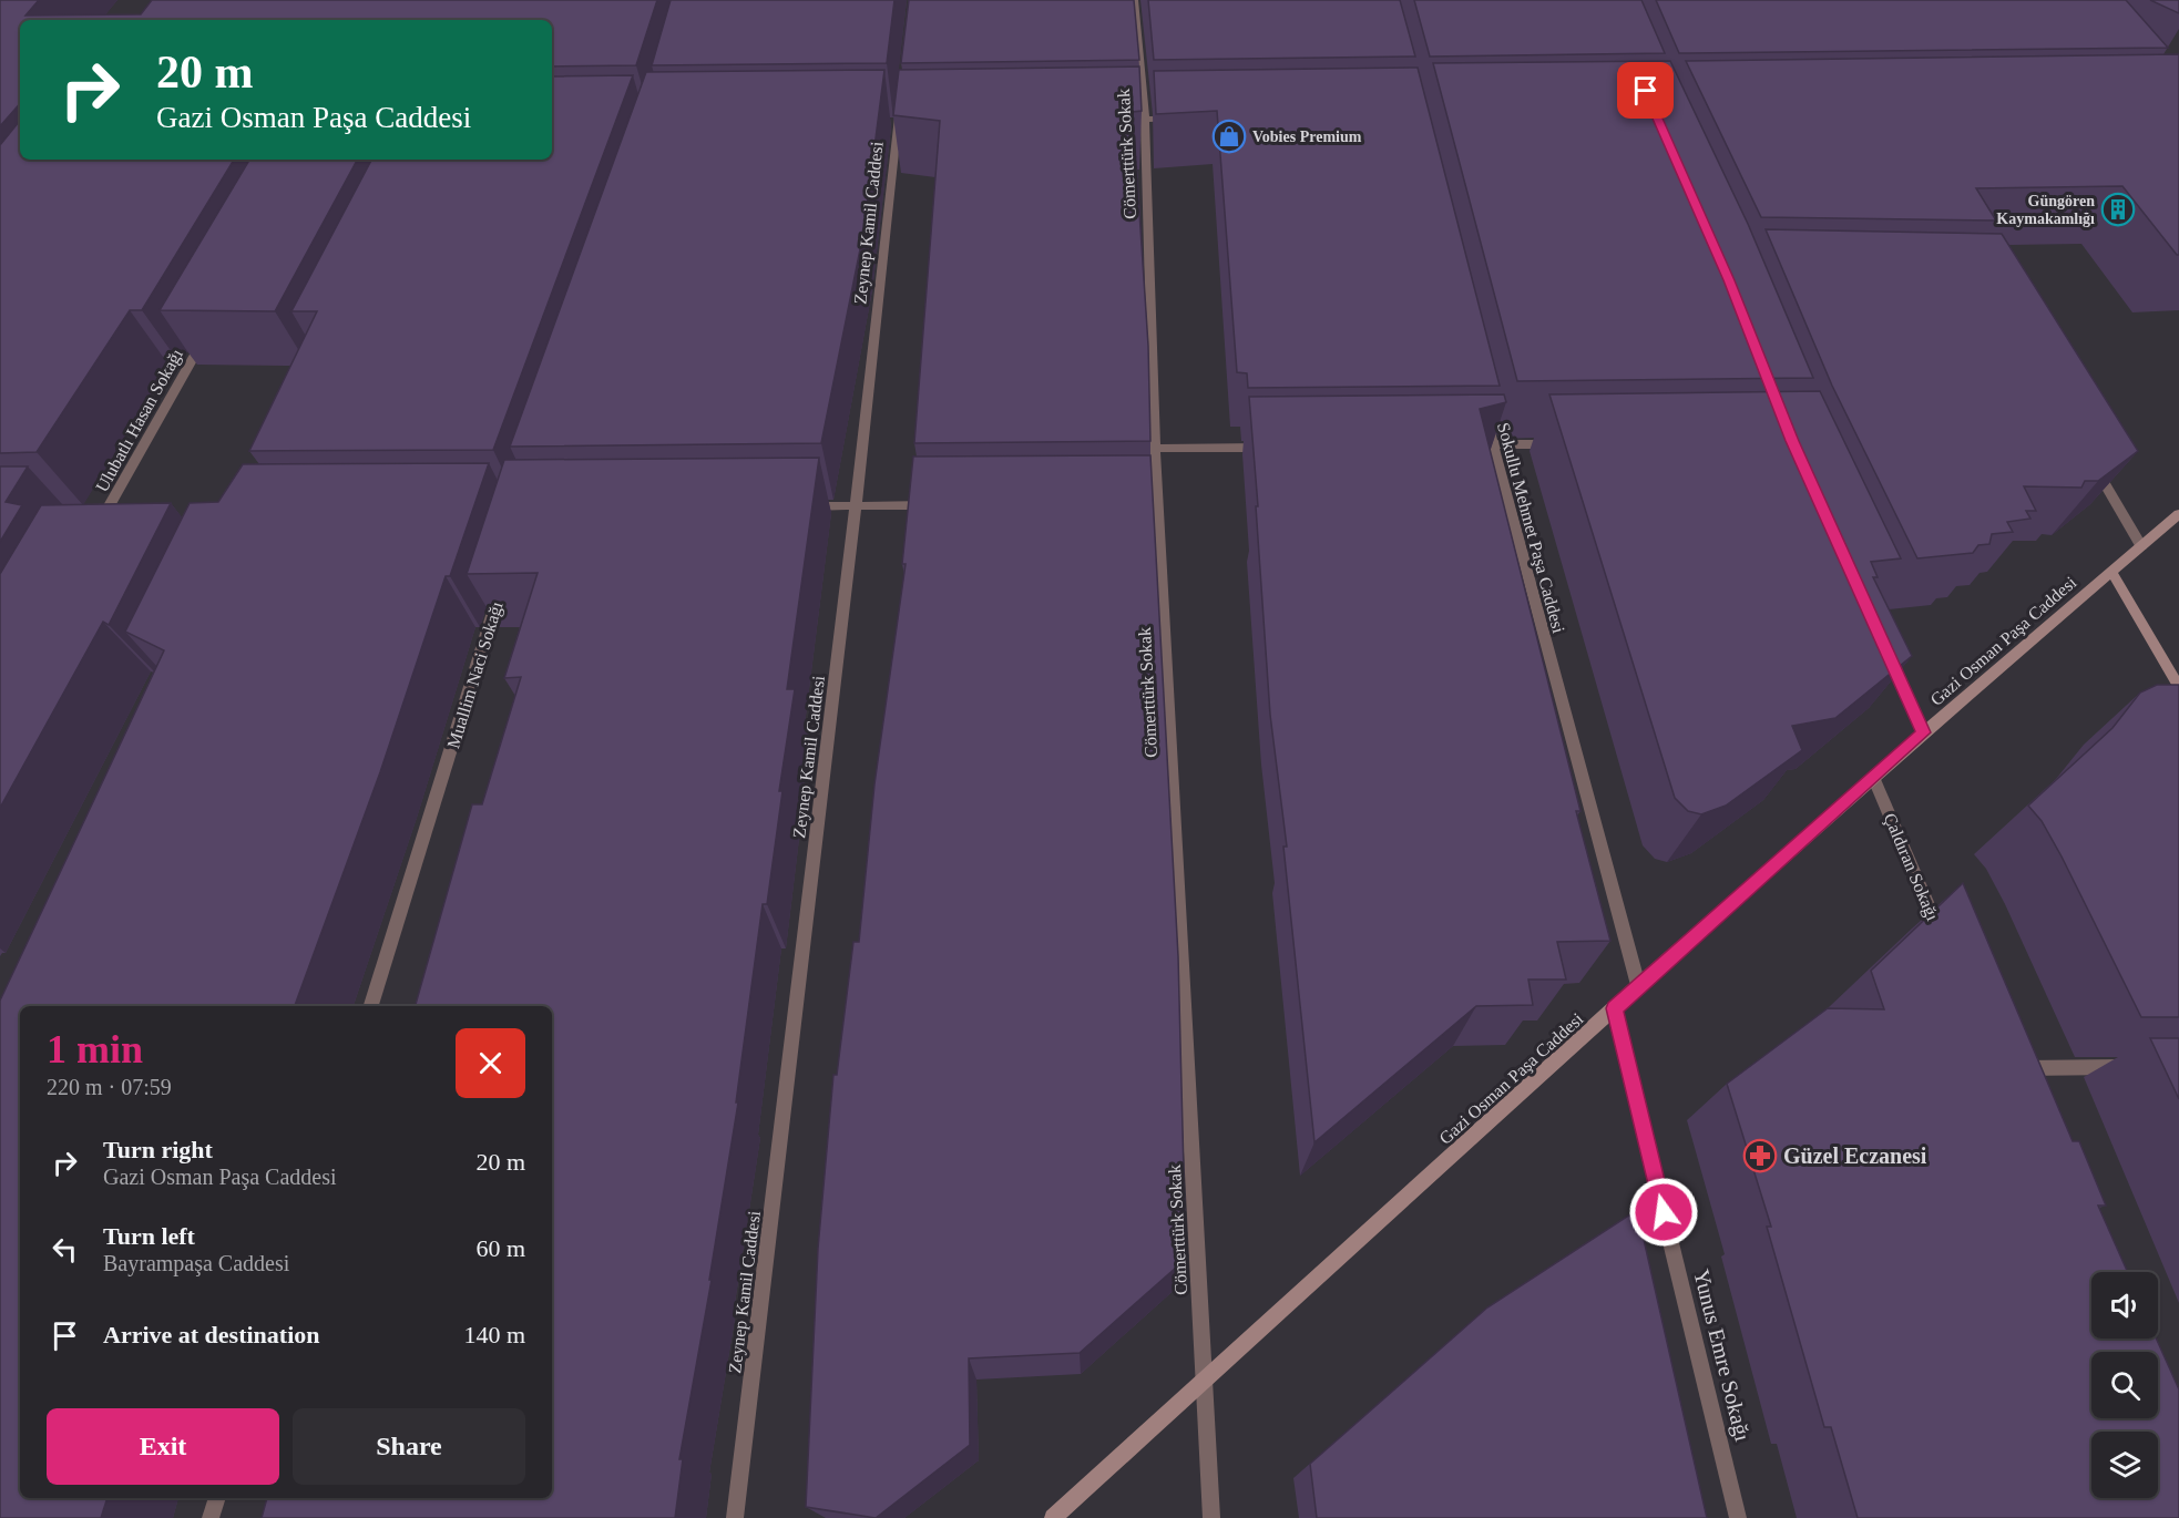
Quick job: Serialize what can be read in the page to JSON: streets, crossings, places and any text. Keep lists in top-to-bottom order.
{
  "streets": {
    "street": [
      "Cömerttürk Sokak",
      "Zeynep Kamil Caddesi",
      "Ulubatlı Hasan Sokağı",
      "Sokullu Mehmet Paşa Caddesi",
      "Gazi Osman Paşa Caddesi",
      "Muallim Naci Sokağı",
      "Çaldıran Sokağı",
      "Yunus Emre Sokağı"
    ]
  },
  "crossings": [
    ["Cömerttürk Sokak", "Gazi Osman Paşa Caddesi"],
    ["Sokullu Mehmet Paşa Caddesi", "Gazi Osman Paşa Caddesi"],
    ["Gazi Osman Paşa Caddesi", "Çaldıran Sokağı"],
    ["Gazi Osman Paşa Caddesi", "Yunus Emre Sokağı"]
  ],
  "places": {
    "shop": ["Vobies Premium"],
    "building": ["Güngören Kaymakamlığı"],
    "pharmacy": ["Güzel Eczanesi"]
  },
  "page": {
    "turn": ["20 m", "Gazi Osman Paşa Caddesi"],
    "heading": ["1 min", "220 m · 07:59"],
    "list": [
      {
        "name": "Turn right",
        "note": "Gazi Osman Paşa Caddesi",
        "value": "20 m"
      },
      {
        "name": "Turn left",
        "note": "Bayrampaşa Caddesi",
        "value": "60 m"
      },
      {
        "name": "Arrive at destination",
        "value": "140 m"
      }
    ],
    "buttons": ["Exit", "Share"]
  }
}
